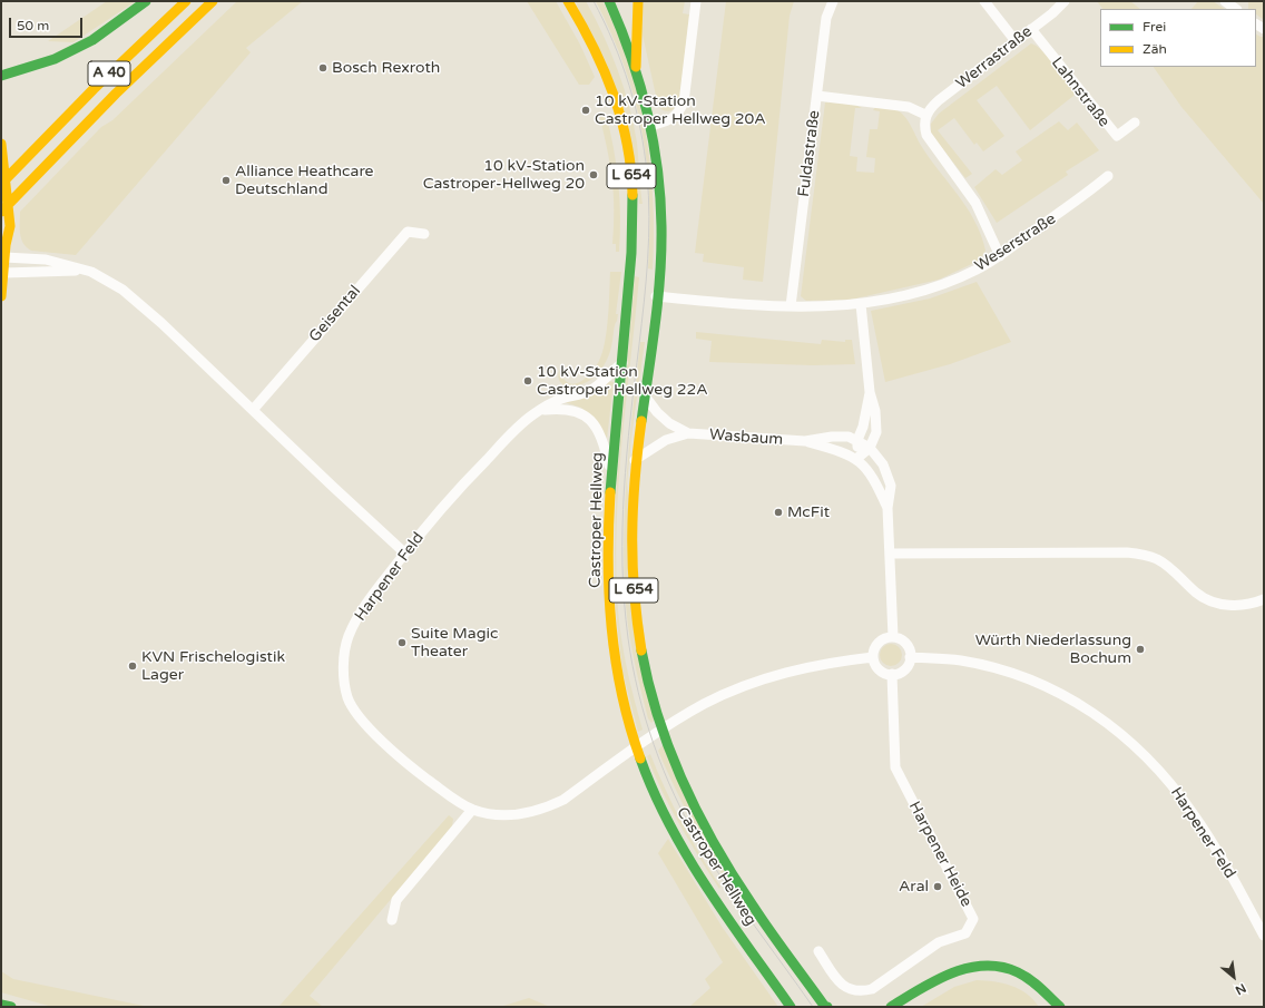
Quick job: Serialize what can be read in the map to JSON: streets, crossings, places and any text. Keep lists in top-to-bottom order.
{
  "streets": {
    "main road": ["A 40", "L 654", "Castroper Hellweg"],
    "street": [
      "Werrastraße",
      "Lahnstraße",
      "Fuldastraße",
      "Weserstraße",
      "Geisental",
      "Wasbaum",
      "Harpener Feld",
      "Harpener Heide"
    ]
  },
  "crossings": [
    ["Werrastraße", "Lahnstraße"],
    ["Fuldastraße", "Weserstraße"],
    ["Weserstraße", "Castroper Hellweg"],
    ["Wasbaum", "Castroper Hellweg"],
    ["Castroper Hellweg", "Harpener Feld"],
    ["Harpener Feld", "Harpener Heide"]
  ],
  "places": [
    "Bosch Rexroth",
    "10 kV-Station Castroper Hellweg 20A",
    "10 kV-Station Castroper-Hellweg 20",
    "Alliance Heathcare Deutschland",
    "10 kV-Station Castroper Hellweg 22A",
    "McFit",
    "Suite Magic Theater",
    "Würth Niederlassung Bochum",
    "KVN Frischelogistik Lager",
    "Aral"
  ],
  "legend": ["Frei", "Zäh"],
  "scale_bar": "50 m",
  "north": "bottom right"
}
